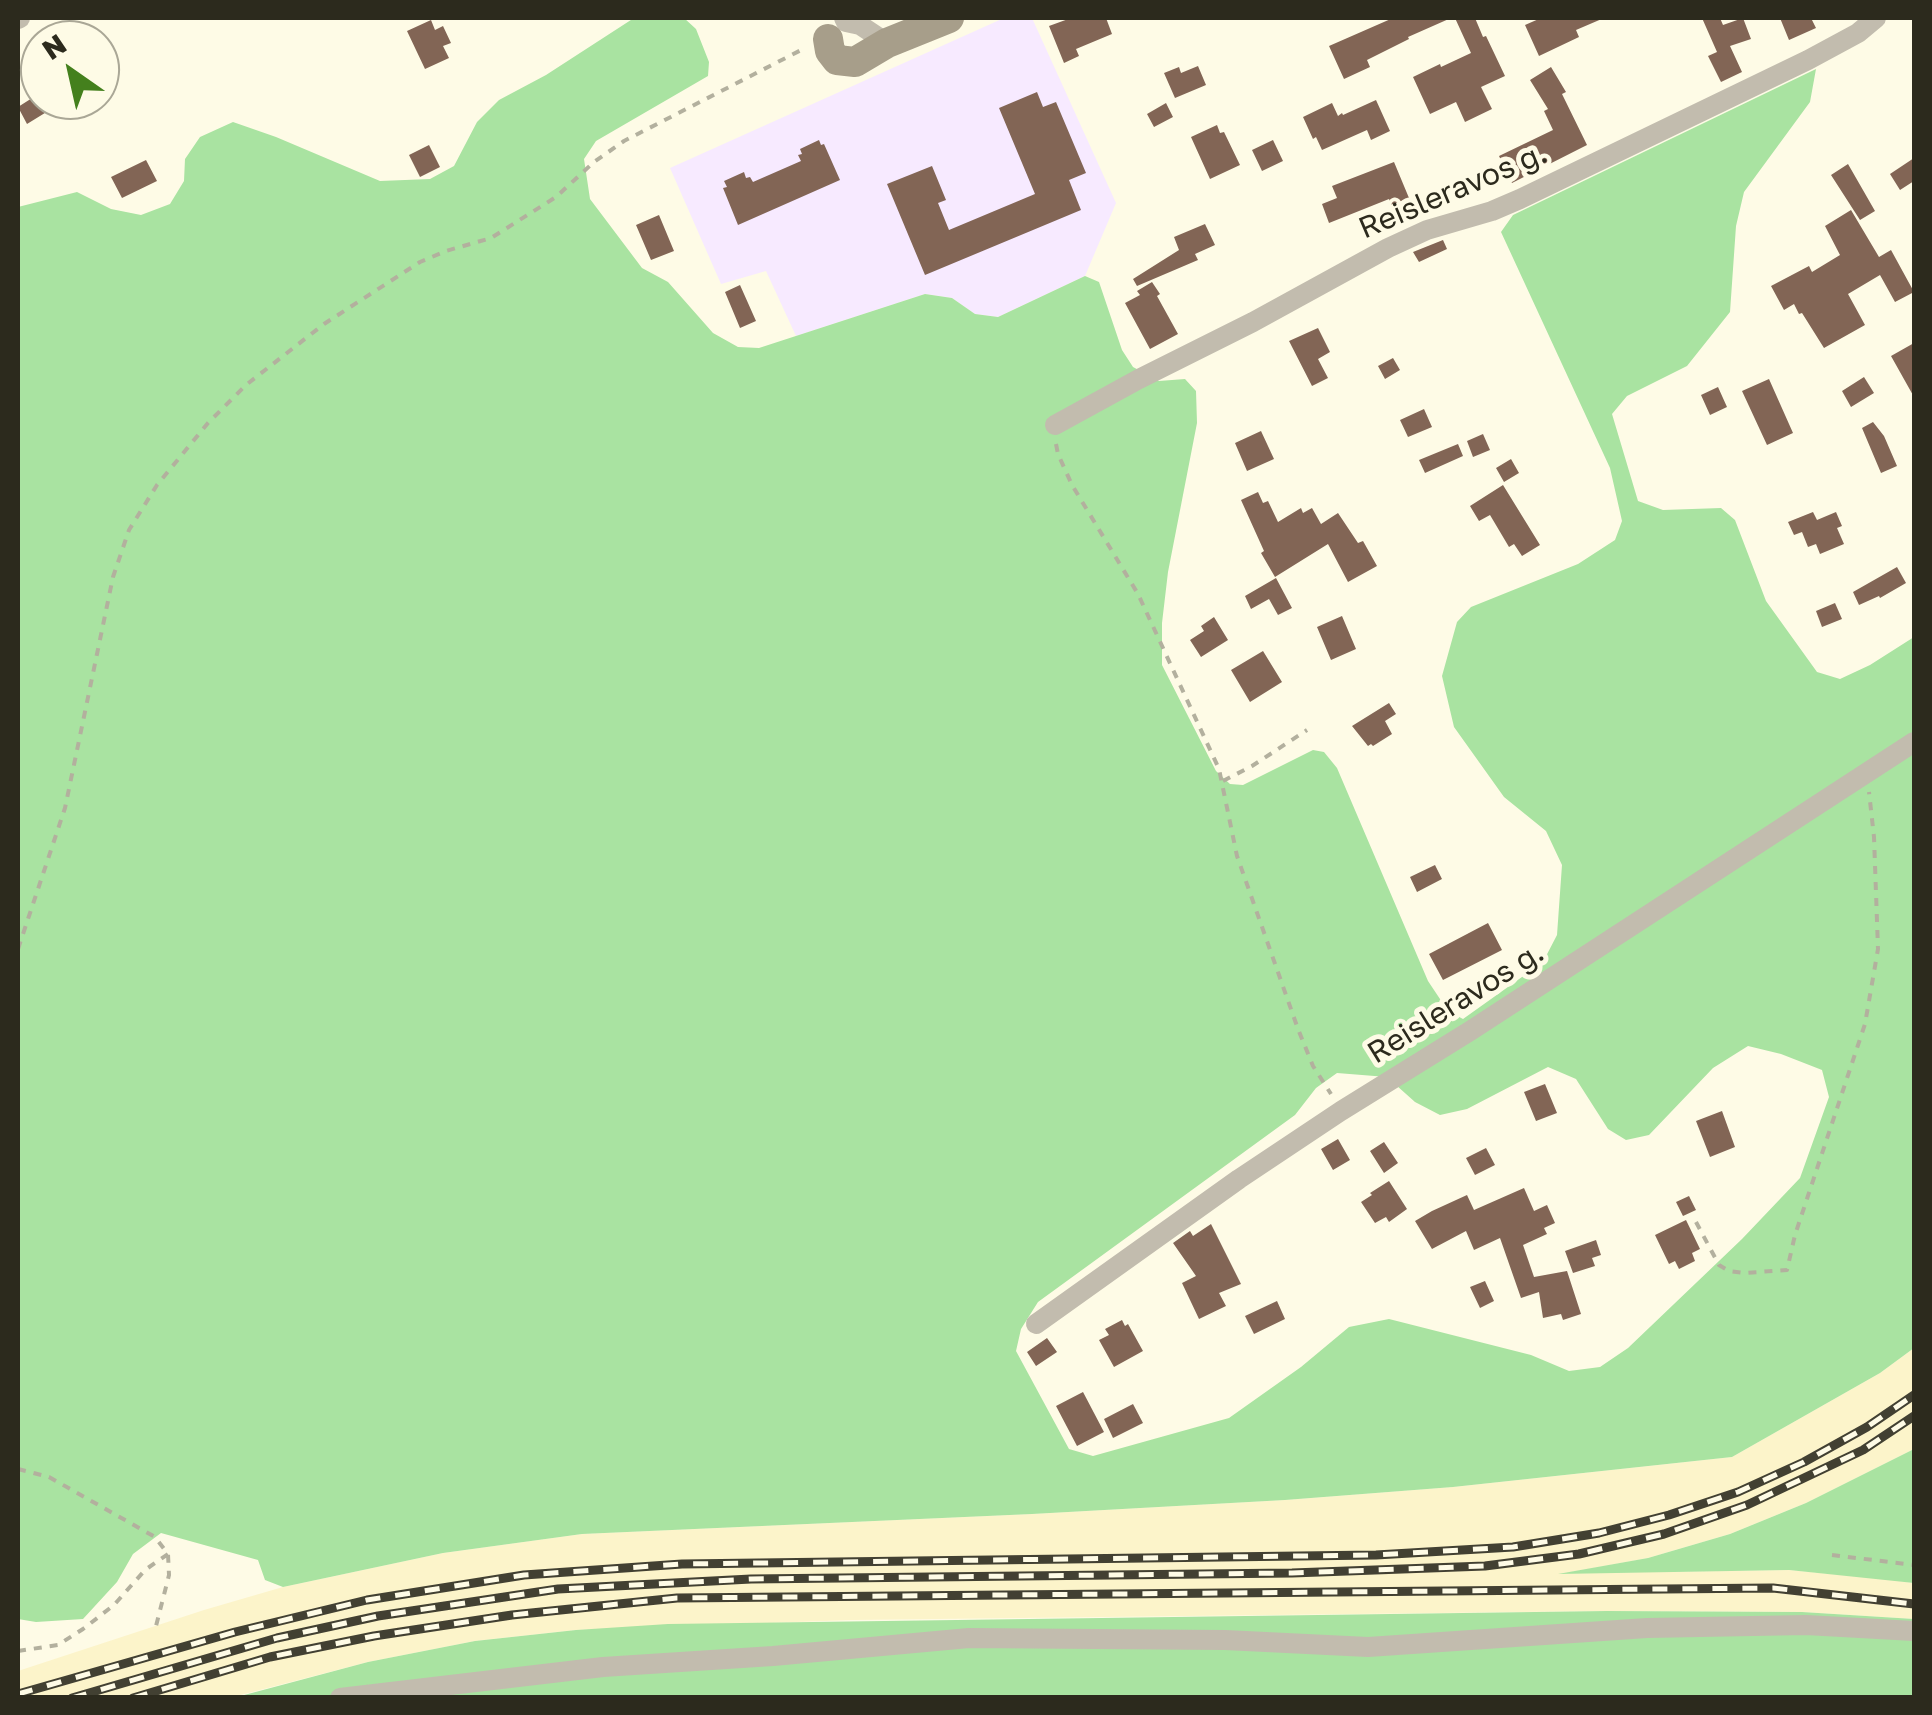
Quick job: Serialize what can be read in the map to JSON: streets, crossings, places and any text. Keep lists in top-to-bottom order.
{
  "streets": {
    "street": ["Reisleravos g."]
  },
  "north": "top left"
}
